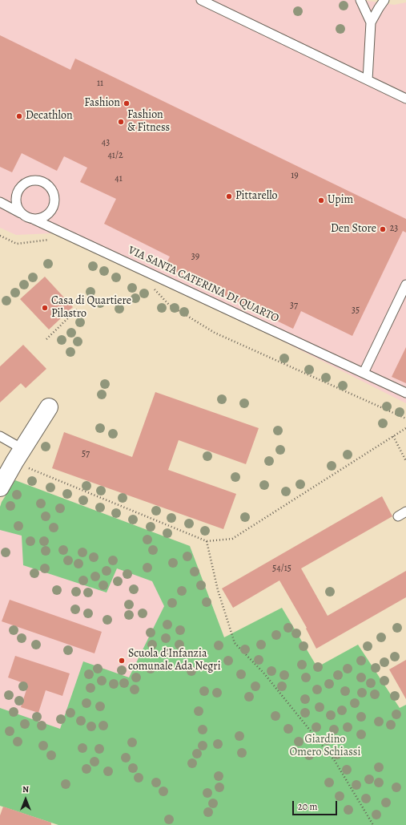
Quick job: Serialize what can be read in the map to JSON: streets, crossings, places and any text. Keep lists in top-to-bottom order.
{
  "streets": {
    "lane": ["VIA SANTA CATERINA DI QUARTO"]
  },
  "parks": ["Giardino Omero Schiassi"],
  "places": [
    "Fashion",
    "Decathlon",
    "Fashion & Fitness",
    "Pittarello",
    "Upim",
    "Den Store",
    "Casa di Quartiere Pilastro",
    "Scuola d'Infanzia comunale Ada Negri"
  ],
  "house_numbers": [
    "11",
    "43",
    "41/2",
    "19",
    "41",
    "23",
    "39",
    "37",
    "35",
    "57",
    "54/15"
  ],
  "scale_bar": "20 m",
  "north": "top"
}
